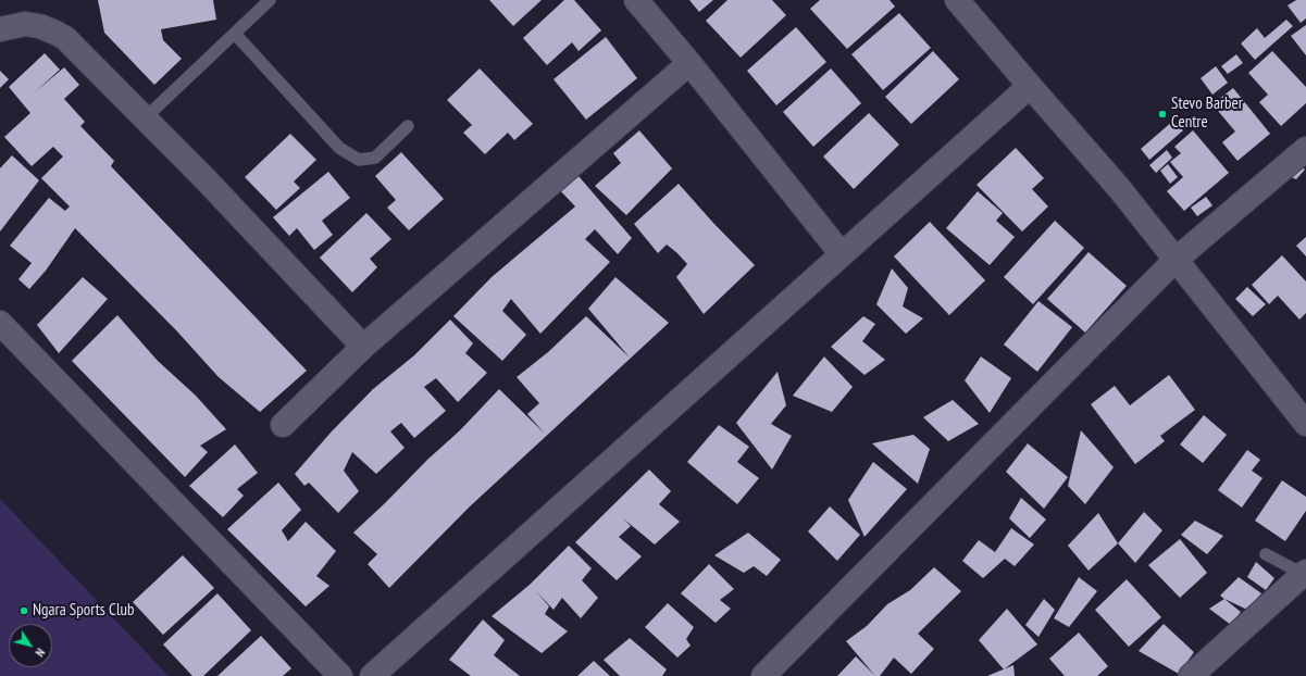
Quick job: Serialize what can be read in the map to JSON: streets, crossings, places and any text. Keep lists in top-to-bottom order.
{
  "places": ["Stevo Barber Centre", "Ngara Sports Club"],
  "north": "bottom right"
}
